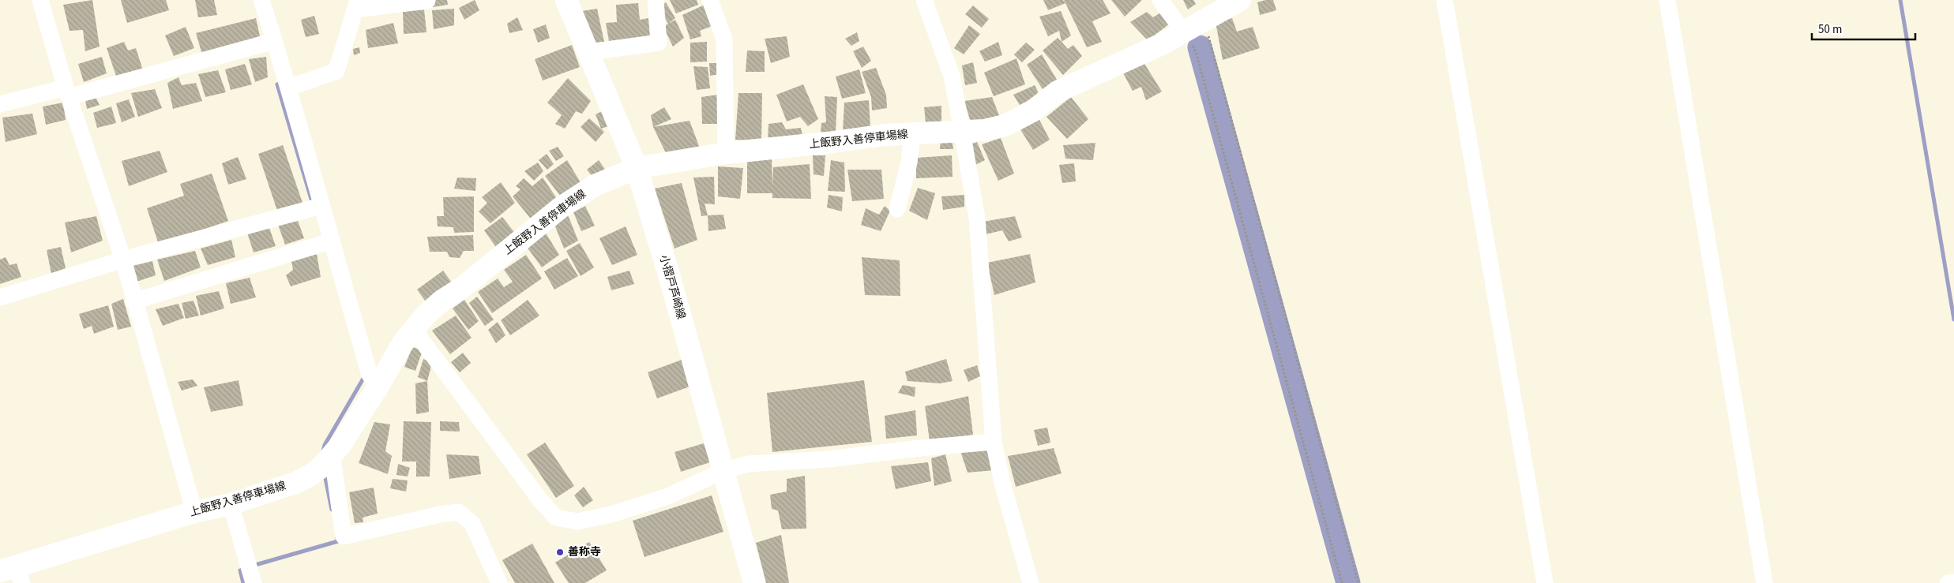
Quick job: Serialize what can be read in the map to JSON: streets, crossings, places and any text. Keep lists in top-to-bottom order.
{
  "streets": {
    "main road": ["上飯野入善停車場線", "小摺戸芦崎線"]
  },
  "crossings": [
    ["上飯野入善停車場線", "小摺戸芦崎線"]
  ],
  "places": ["善称寺"],
  "scale_bar": "50 m"
}
